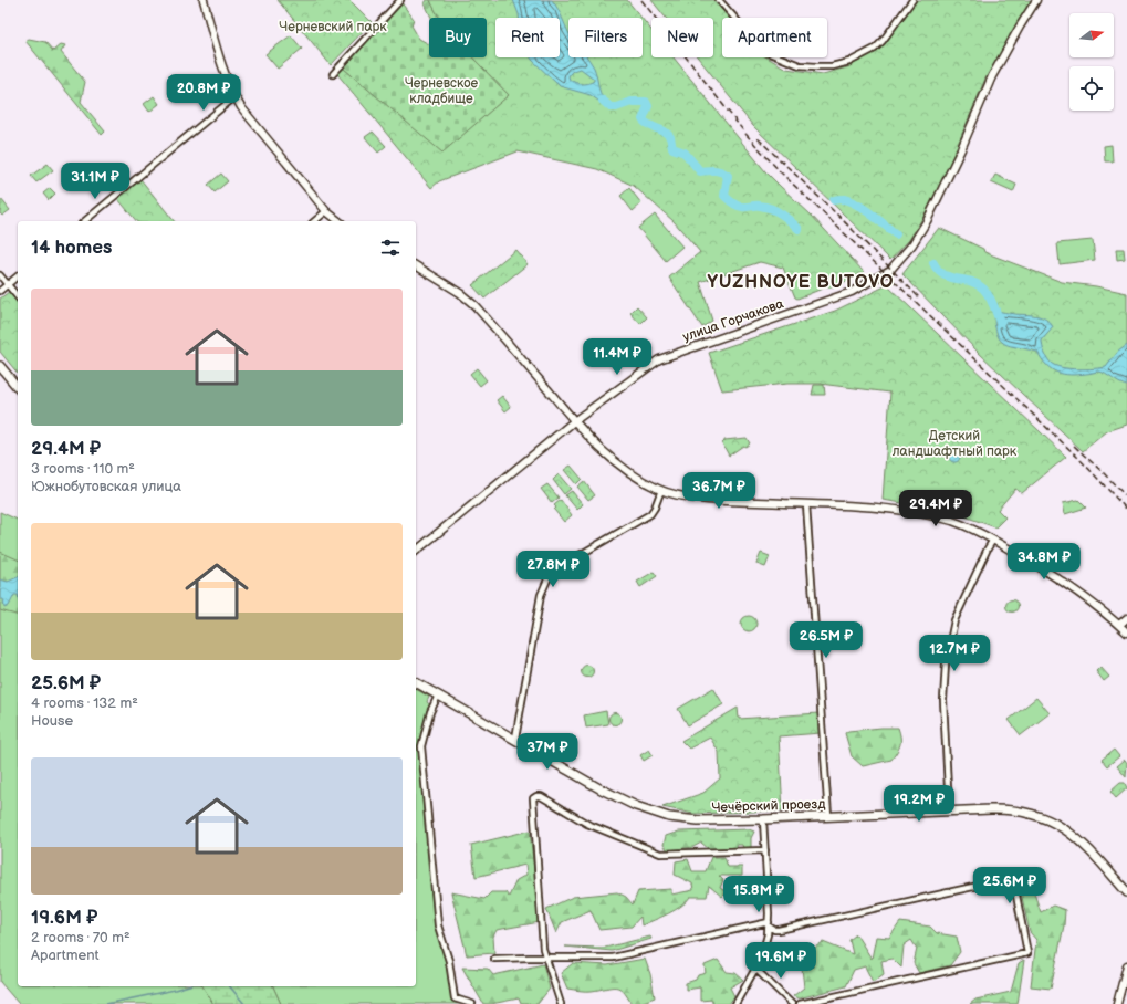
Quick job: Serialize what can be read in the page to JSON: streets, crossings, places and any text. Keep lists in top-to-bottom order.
{
  "streets": {
    "main road": ["Чечёрский проезд"],
    "street": ["улица Горчакова"]
  },
  "districts": ["YUZHNOYE BUTOVO"],
  "parks": ["Черневский парк", "Черневское кладбище", "Детский ландшафтный парк"],
  "north": "right",
  "page": {
    "chip": [
      "Buy",
      "Rent",
      "Filters",
      "New",
      "Apartment"
    ],
    "price": [
      "20.8M ₽",
      "31.1M ₽",
      "11.4M ₽",
      "36.7M ₽",
      "29.4M ₽",
      "34.8M ₽",
      "27.8M ₽",
      "26.5M ₽",
      "12.7M ₽",
      "37M ₽",
      "19.2M ₽",
      "25.6M ₽",
      "15.8M ₽",
      "19.6M ₽"
    ],
    "heading": "14 homes",
    "list": [
      {
        "name": "29.4M ₽",
        "note": "3 rooms · 110 m² · Южнобутовская улица"
      },
      {
        "name": "25.6M ₽",
        "note": "4 rooms · 132 m² · House"
      },
      {
        "name": "19.6M ₽",
        "note": "2 rooms · 70 m² · Apartment"
      }
    ]
  }
}
